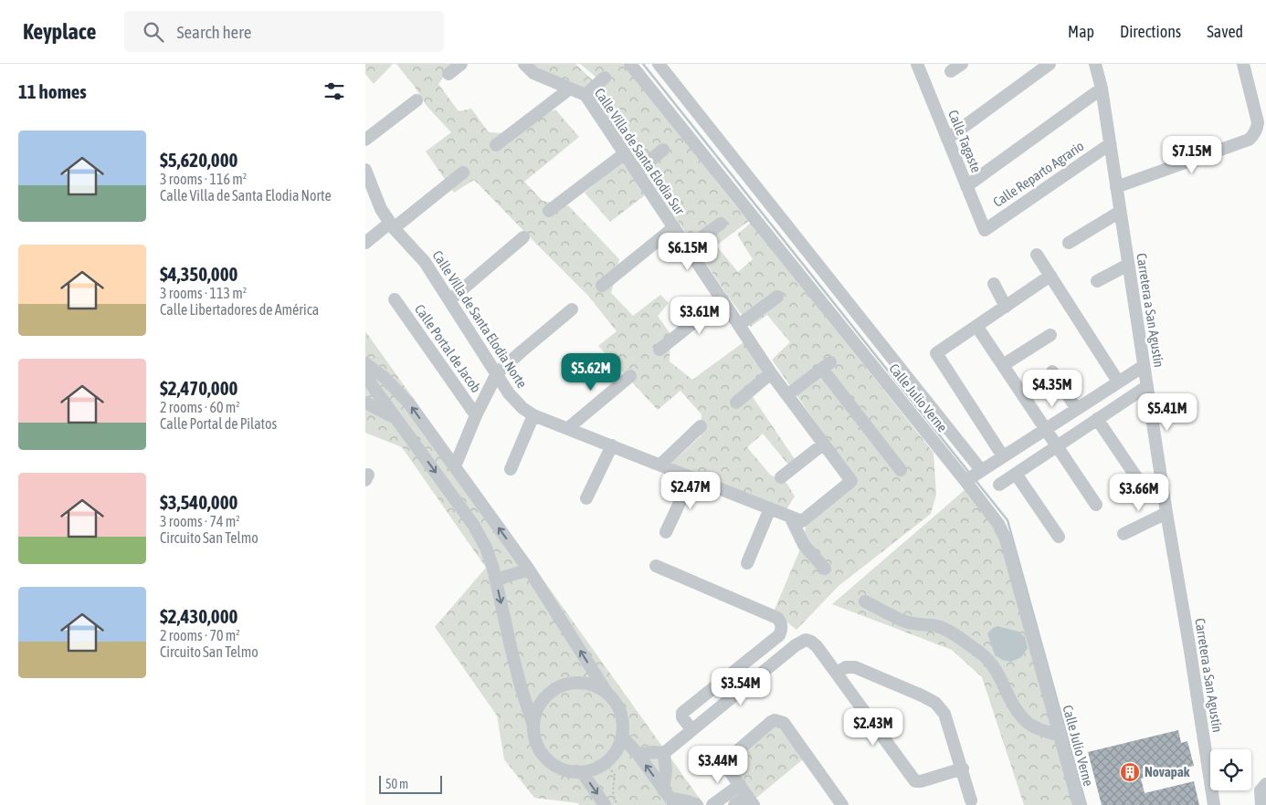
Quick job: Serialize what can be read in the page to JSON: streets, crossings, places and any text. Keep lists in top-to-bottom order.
{
  "streets": {
    "street": [
      "Calle Tagaste",
      "Calle Villa de Santa Elodia Sur",
      "Calle Reparto Agrario",
      "Carretera a San Agustín",
      "Calle Villa de Santa Elodia Norte",
      "Calle Portal de Jacob",
      "Calle Julio Verne"
    ]
  },
  "crossings": [
    ["Calle Tagaste", "Calle Reparto Agrario"],
    ["Calle Villa de Santa Elodia Sur", "Calle Villa de Santa Elodia Norte"],
    ["Calle Reparto Agrario", "Carretera a San Agustín"],
    ["Calle Villa de Santa Elodia Norte", "Calle Portal de Jacob"]
  ],
  "places": {
    "building": ["Novapak"]
  },
  "scale_bar": "50 m",
  "page": {
    "header": "Keyplace",
    "search": "Search here",
    "nav": ["Map", "Directions", "Saved"],
    "heading": "11 homes",
    "list": [
      {
        "name": "$5,620,000",
        "note": "3 rooms · 116 m² · Calle Villa de Santa Elodia Norte"
      },
      {
        "name": "$4,350,000",
        "note": "3 rooms · 113 m² · Calle Libertadores de América"
      },
      {
        "name": "$2,470,000",
        "note": "2 rooms · 60 m² · Calle Portal de Pilatos"
      },
      {
        "name": "$3,540,000",
        "note": "3 rooms · 74 m² · Circuito San Telmo"
      },
      {
        "name": "$2,430,000",
        "note": "2 rooms · 70 m² · Circuito San Telmo"
      }
    ],
    "price": [
      "$7.15M",
      "$6.15M",
      "$3.61M",
      "$5.62M",
      "$4.35M",
      "$5.41M",
      "$2.47M",
      "$3.66M",
      "$3.54M",
      "$2.43M",
      "$3.44M"
    ],
    "scale": "50 m"
  }
}
